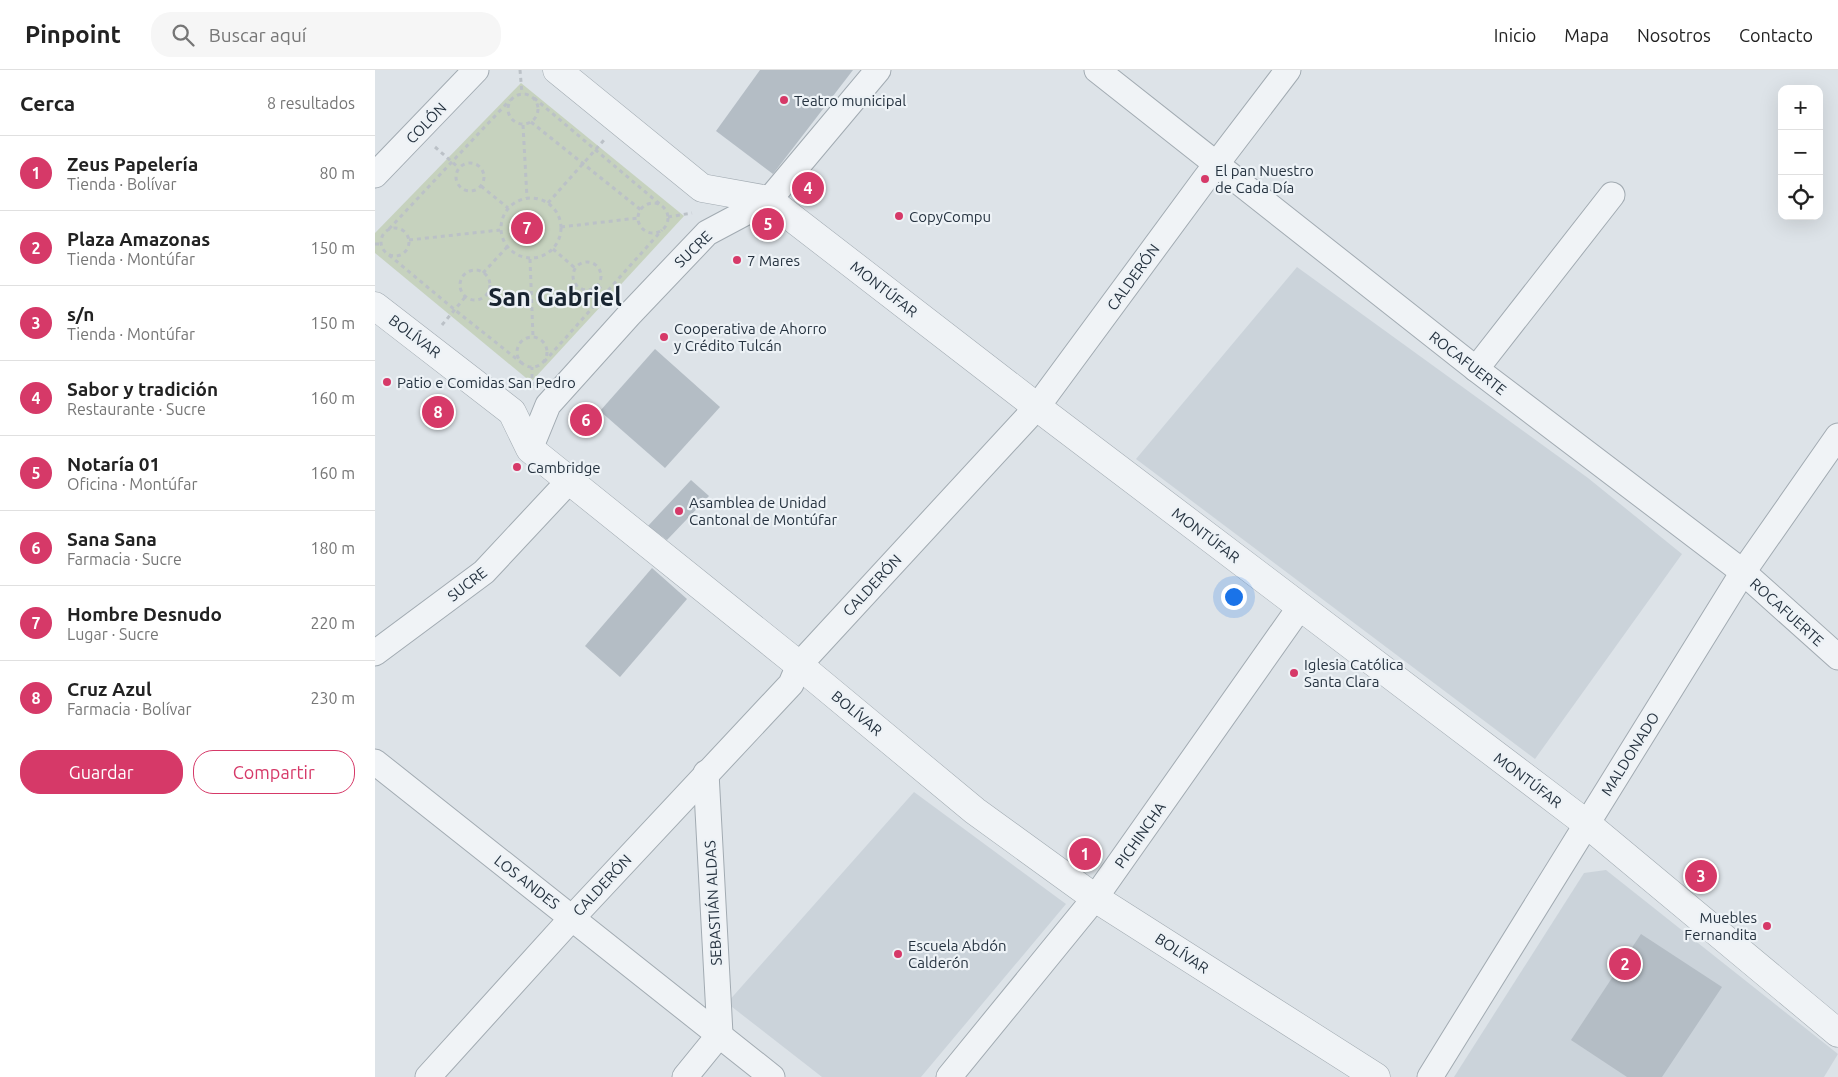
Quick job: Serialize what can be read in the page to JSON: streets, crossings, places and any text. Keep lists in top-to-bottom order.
{
  "streets": {
    "street": [
      "COLÓN",
      "SUCRE",
      "CALDERÓN",
      "MONTÚFAR",
      "BOLÍVAR",
      "ROCAFUERTE",
      "MALDONADO",
      "PICHINCHA",
      "LOS ANDES",
      "SEBASTIÁN ALDAS"
    ]
  },
  "crossings": [
    ["SUCRE", "MONTÚFAR"],
    ["SUCRE", "BOLÍVAR"],
    ["CALDERÓN", "MONTÚFAR"],
    ["CALDERÓN", "BOLÍVAR"],
    ["CALDERÓN", "ROCAFUERTE"],
    ["CALDERÓN", "LOS ANDES"],
    ["CALDERÓN", "SEBASTIÁN ALDAS"],
    ["MONTÚFAR", "MALDONADO"],
    ["MONTÚFAR", "PICHINCHA"],
    ["BOLÍVAR", "PICHINCHA"],
    ["ROCAFUERTE", "MALDONADO"],
    ["LOS ANDES", "SEBASTIÁN ALDAS"]
  ],
  "districts": ["San Gabriel"],
  "places": [
    "Teatro municipal",
    "El pan Nuestro de Cada Día",
    "CopyCompu",
    "7 Mares",
    "Cooperativa de Ahorro y Crédito Tulcán",
    "Patio e Comidas San Pedro",
    "Cambridge",
    "Asamblea de Unidad Cantonal de Montúfar",
    "Iglesia Católica Santa Clara",
    "Muebles Fernandita",
    "Escuela Abdón Calderón"
  ],
  "page": {
    "header": "Pinpoint",
    "search": "Buscar aquí",
    "nav": [
      "Inicio",
      "Mapa",
      "Nosotros",
      "Contacto"
    ],
    "heading": ["Cerca", "8 resultados"],
    "map_buttons": ["+", "−"],
    "list": [
      {
        "mark": "1",
        "name": "Zeus Papelería",
        "note": "Tienda · Bolívar",
        "value": "80 m"
      },
      {
        "mark": "2",
        "name": "Plaza Amazonas",
        "note": "Tienda · Montúfar",
        "value": "150 m"
      },
      {
        "mark": "3",
        "name": "s/n",
        "note": "Tienda · Montúfar",
        "value": "150 m"
      },
      {
        "mark": "4",
        "name": "Sabor y tradición",
        "note": "Restaurante · Sucre",
        "value": "160 m"
      },
      {
        "mark": "5",
        "name": "Notaría 01",
        "note": "Oficina · Montúfar",
        "value": "160 m"
      },
      {
        "mark": "6",
        "name": "Sana Sana",
        "note": "Farmacia · Sucre",
        "value": "180 m"
      },
      {
        "mark": "7",
        "name": "Hombre Desnudo",
        "note": "Lugar · Sucre",
        "value": "220 m"
      },
      {
        "mark": "8",
        "name": "Cruz Azul",
        "note": "Farmacia · Bolívar",
        "value": "230 m"
      }
    ],
    "pins": [
      "4",
      "5",
      "7",
      "8",
      "6",
      "1",
      "3",
      "2"
    ],
    "buttons": ["Guardar", "Compartir"]
  }
}
